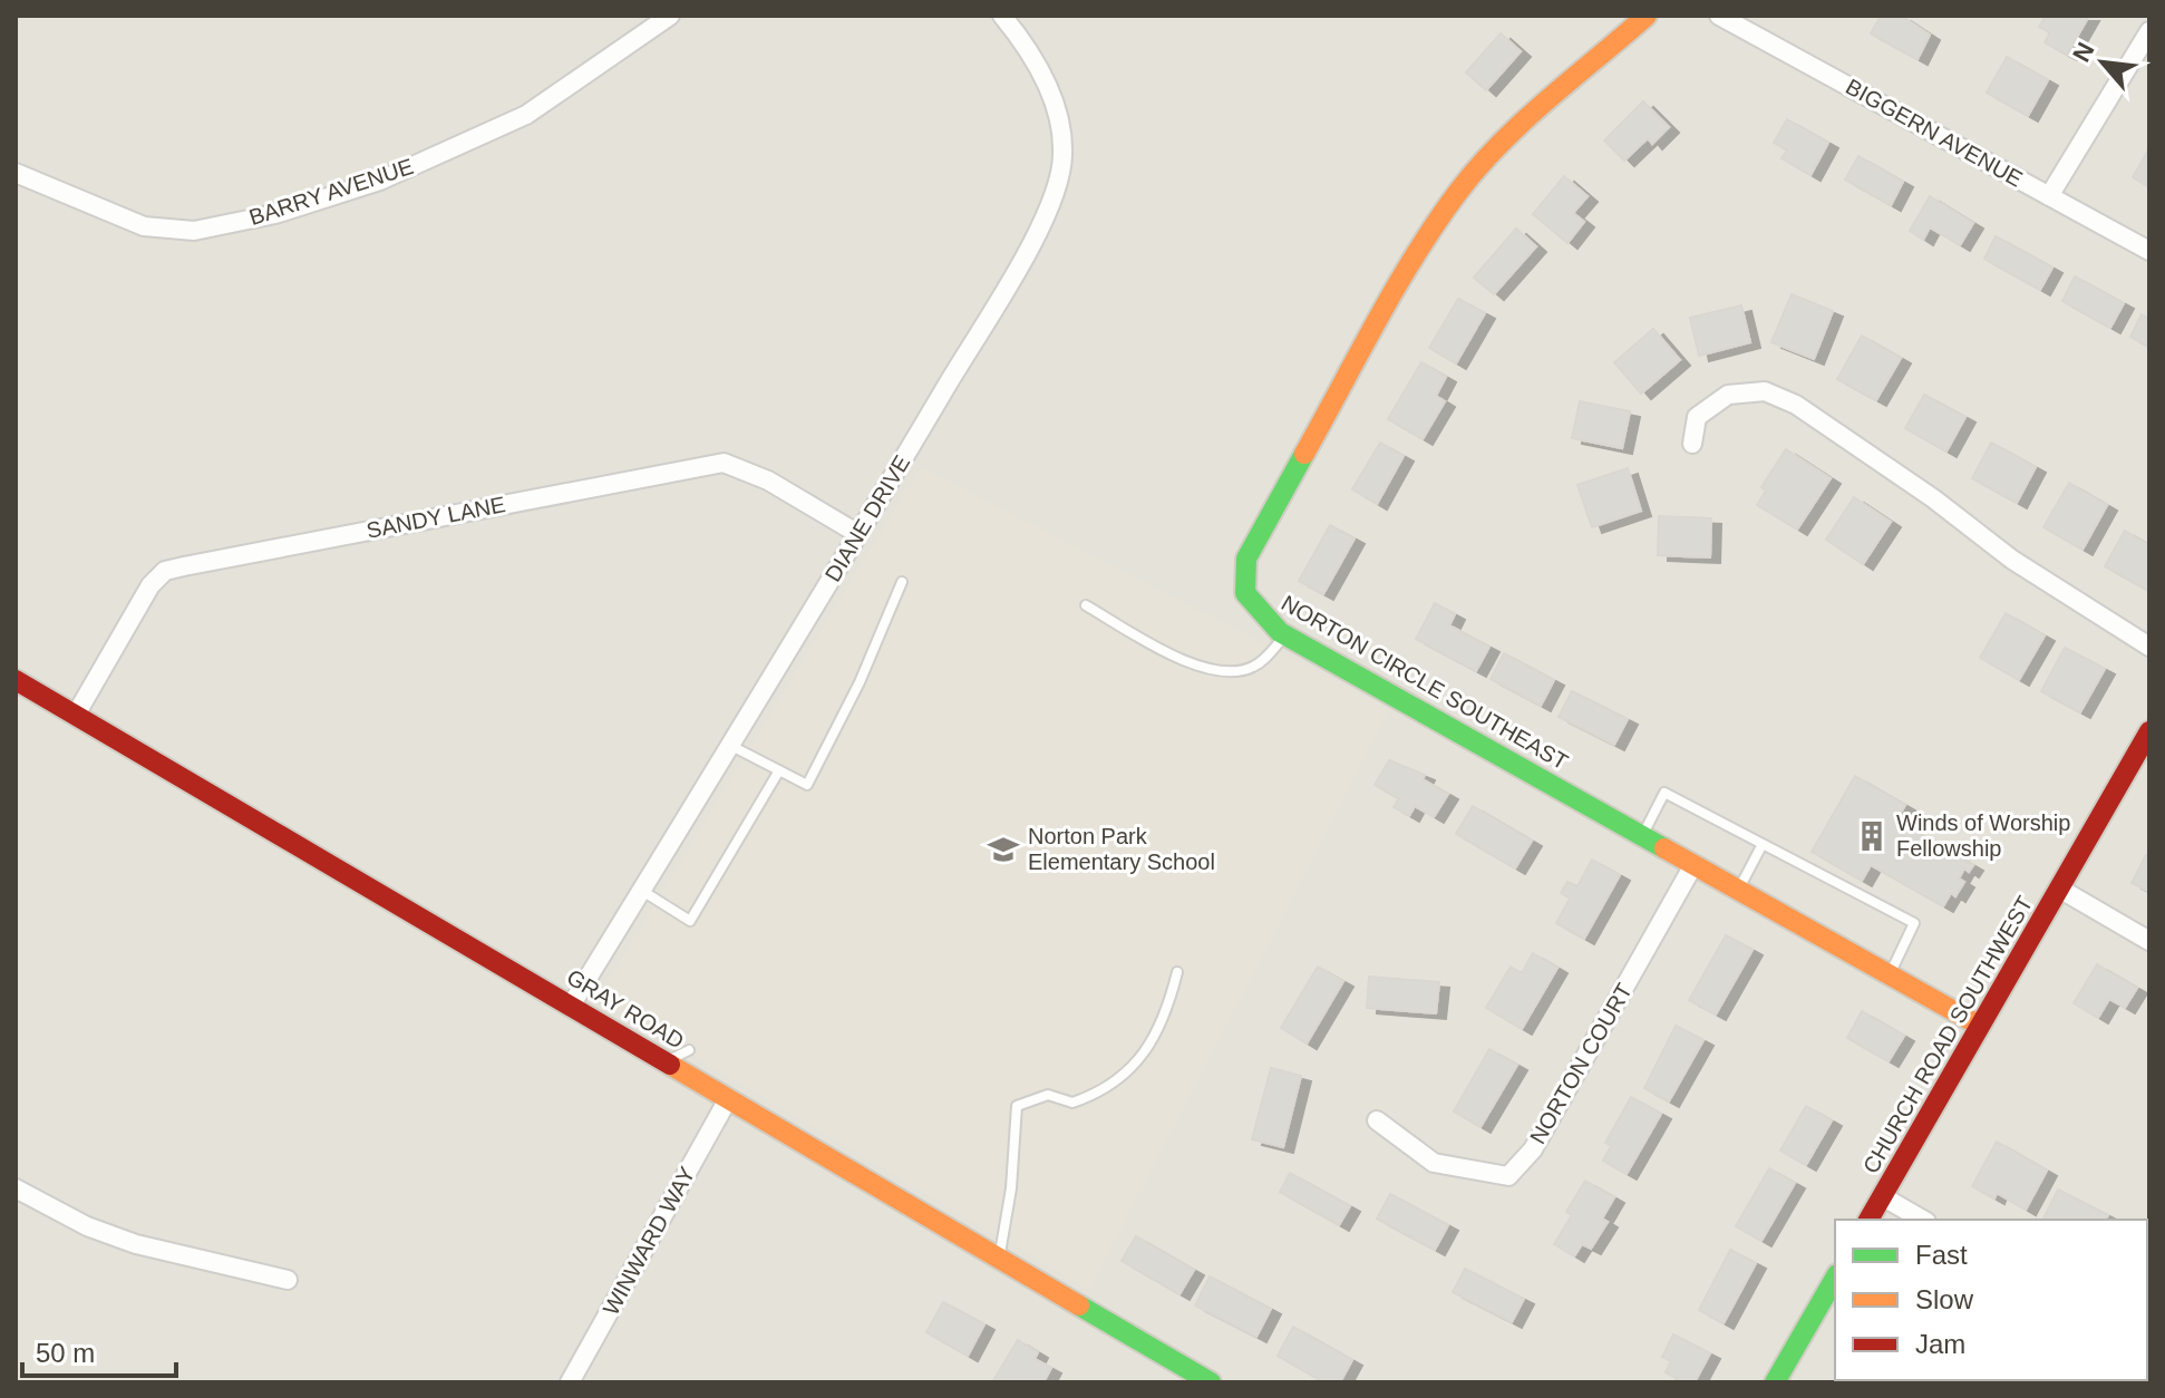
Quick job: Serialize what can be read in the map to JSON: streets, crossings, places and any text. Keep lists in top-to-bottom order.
{
  "streets": {
    "street": [
      "BIGGERN AVENUE",
      "BARRY AVENUE",
      "SANDY LANE",
      "DIANE DRIVE",
      "NORTON CIRCLE SOUTHEAST",
      "GRAY ROAD",
      "CHURCH ROAD SOUTHWEST",
      "NORTON COURT",
      "WINWARD WAY"
    ]
  },
  "crossings": [
    ["SANDY LANE", "DIANE DRIVE"],
    ["SANDY LANE", "GRAY ROAD"],
    ["DIANE DRIVE", "GRAY ROAD"],
    ["NORTON CIRCLE SOUTHEAST", "CHURCH ROAD SOUTHWEST"],
    ["NORTON CIRCLE SOUTHEAST", "NORTON COURT"],
    ["GRAY ROAD", "WINWARD WAY"]
  ],
  "places": {
    "building": ["Winds of Worship Fellowship"],
    "school or university": ["Norton Park Elementary School"]
  },
  "legend": ["Fast", "Slow", "Jam"],
  "scale_bar": "50 m",
  "north": "top left"
}
